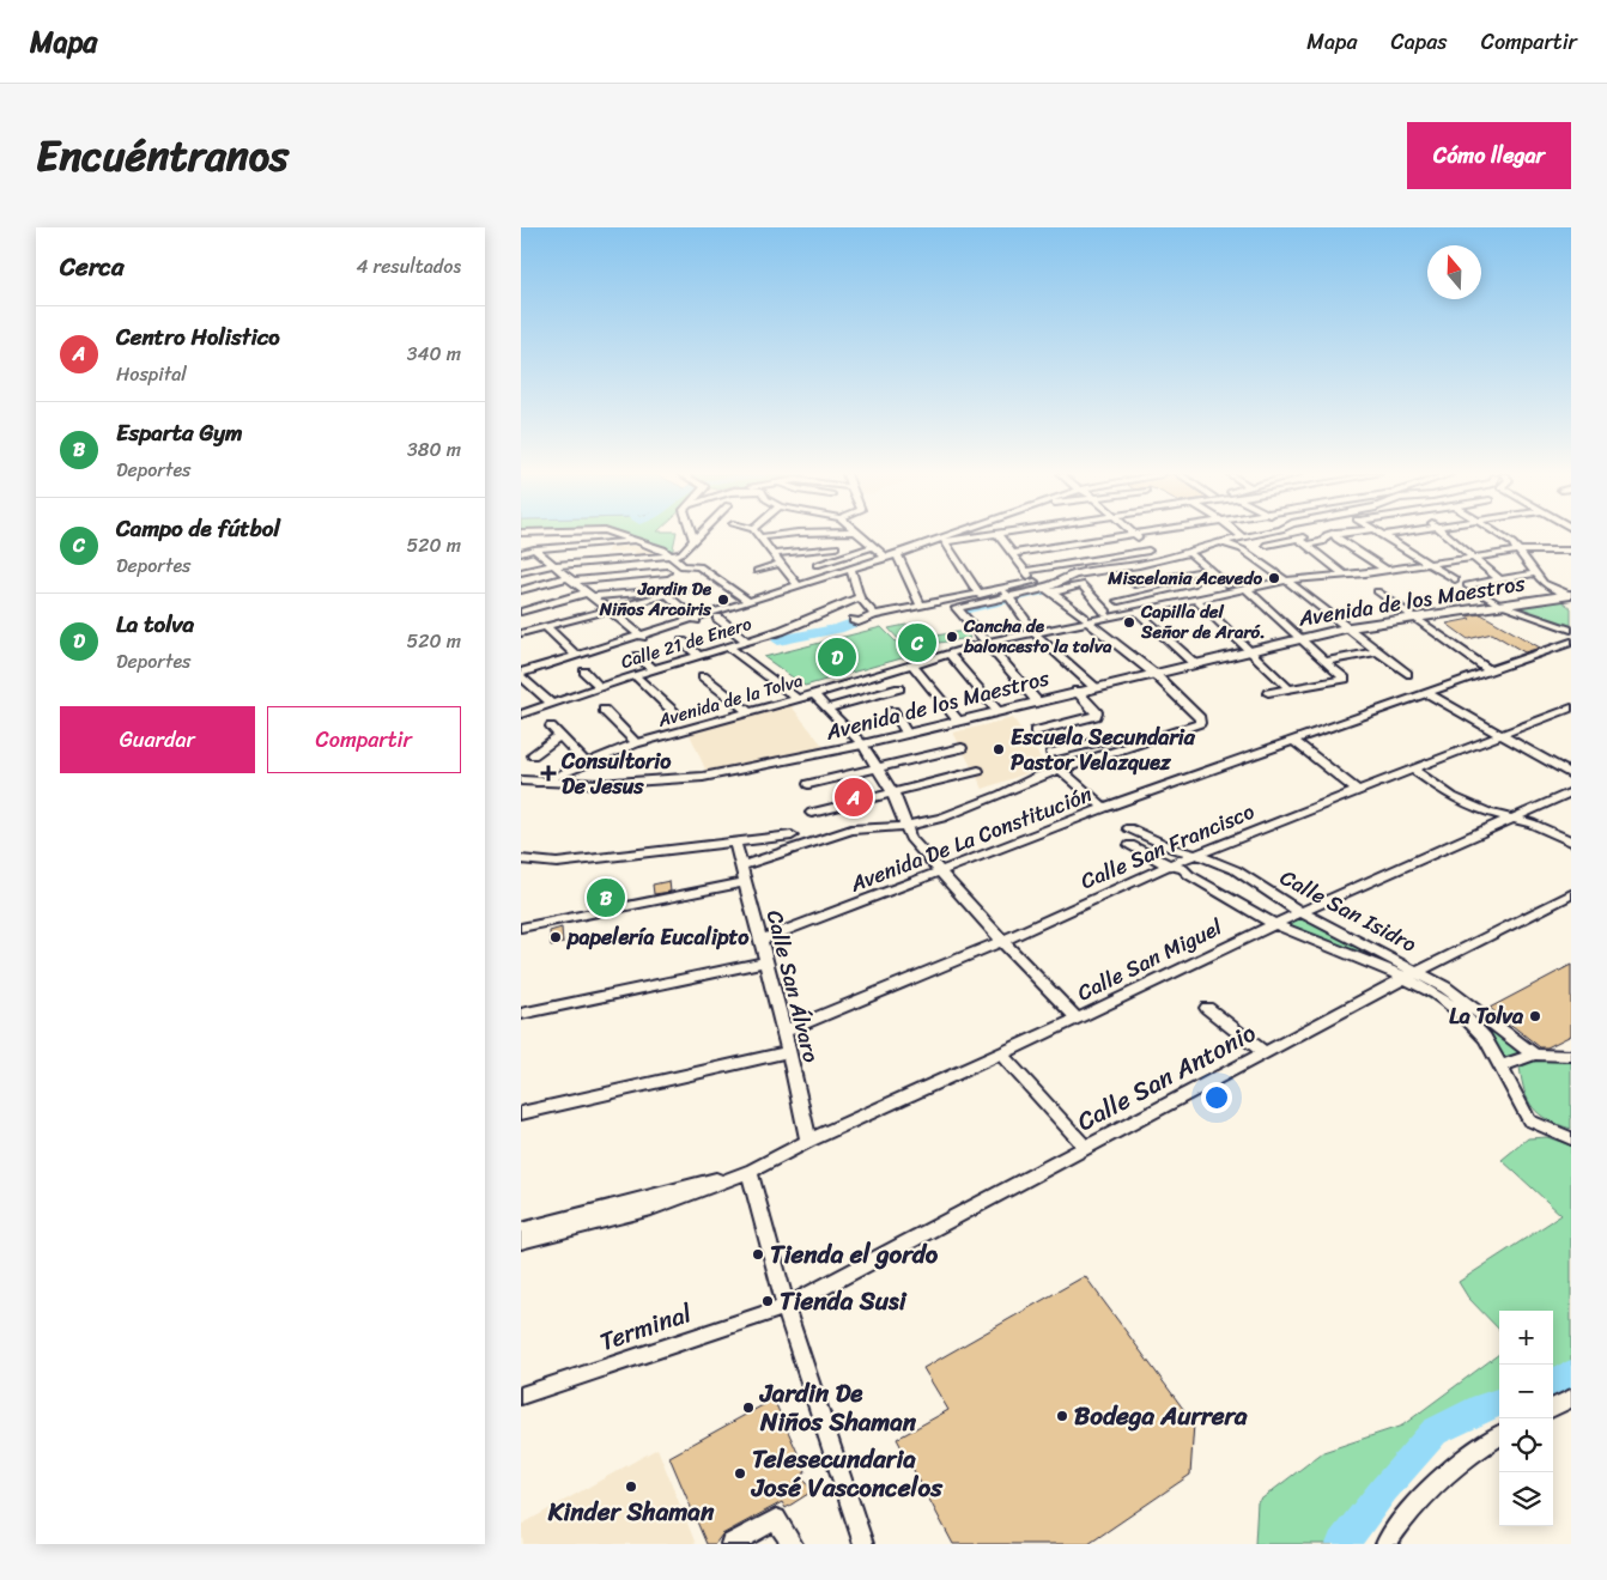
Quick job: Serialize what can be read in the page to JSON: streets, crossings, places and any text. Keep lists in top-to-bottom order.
{
  "streets": {
    "main road": ["Avenida de los Maestros"],
    "street": [
      "Calle 21 de Enero",
      "Avenida de la Tolva",
      "Avenida De La Constitución",
      "Calle San Francisco",
      "Calle San Isidro",
      "Calle San Miguel",
      "Calle San Álvaro",
      "Calle San Antonio",
      "Terminal"
    ]
  },
  "crossings": [
    ["Avenida de los Maestros", "Avenida de la Tolva"],
    ["Avenida De La Constitución", "Calle San Álvaro"],
    ["Calle San Francisco", "Calle San Isidro"],
    ["Calle San Francisco", "Calle San Álvaro"],
    ["Calle San Isidro", "Calle San Miguel"],
    ["Calle San Isidro", "Calle San Antonio"],
    ["Calle San Miguel", "Calle San Álvaro"],
    ["Calle San Antonio", "Terminal"]
  ],
  "places": {
    "other": [
      "Miscelania Acevedo",
      "Jardin De Niños Arcoiris",
      "Capilla del Señor de Araró.",
      "Cancha de baloncesto la tolva",
      "Escuela Secundaria Pastor Velazquez",
      "papelería Eucalipto",
      "La Tolva",
      "Tienda el gordo",
      "Tienda Susi",
      "Jardin De Niños Shaman",
      "Bodega Aurrera",
      "Telesecundaria José Vasconcelos",
      "Kinder Shaman"
    ],
    "health": ["Consultorio De Jesus"]
  },
  "north": "top",
  "page": {
    "header": "Mapa",
    "nav": ["Mapa", "Capas", "Compartir"],
    "title": "Encuéntranos",
    "buttons": [
      "Cómo llegar",
      ["Guardar", "Compartir"]
    ],
    "heading": ["Cerca", "4 resultados"],
    "list": [
      {
        "mark": "A",
        "name": "Centro Holistico",
        "note": "Hospital",
        "value": "340 m"
      },
      {
        "mark": "B",
        "name": "Esparta Gym",
        "note": "Deportes",
        "value": "380 m"
      },
      {
        "mark": "C",
        "name": "Campo de fútbol",
        "note": "Deportes",
        "value": "520 m"
      },
      {
        "mark": "D",
        "name": "La tolva",
        "note": "Deportes",
        "value": "520 m"
      }
    ],
    "pins": [
      "C",
      "D",
      "A",
      "B"
    ],
    "map_buttons": ["+", "−"]
  }
}
